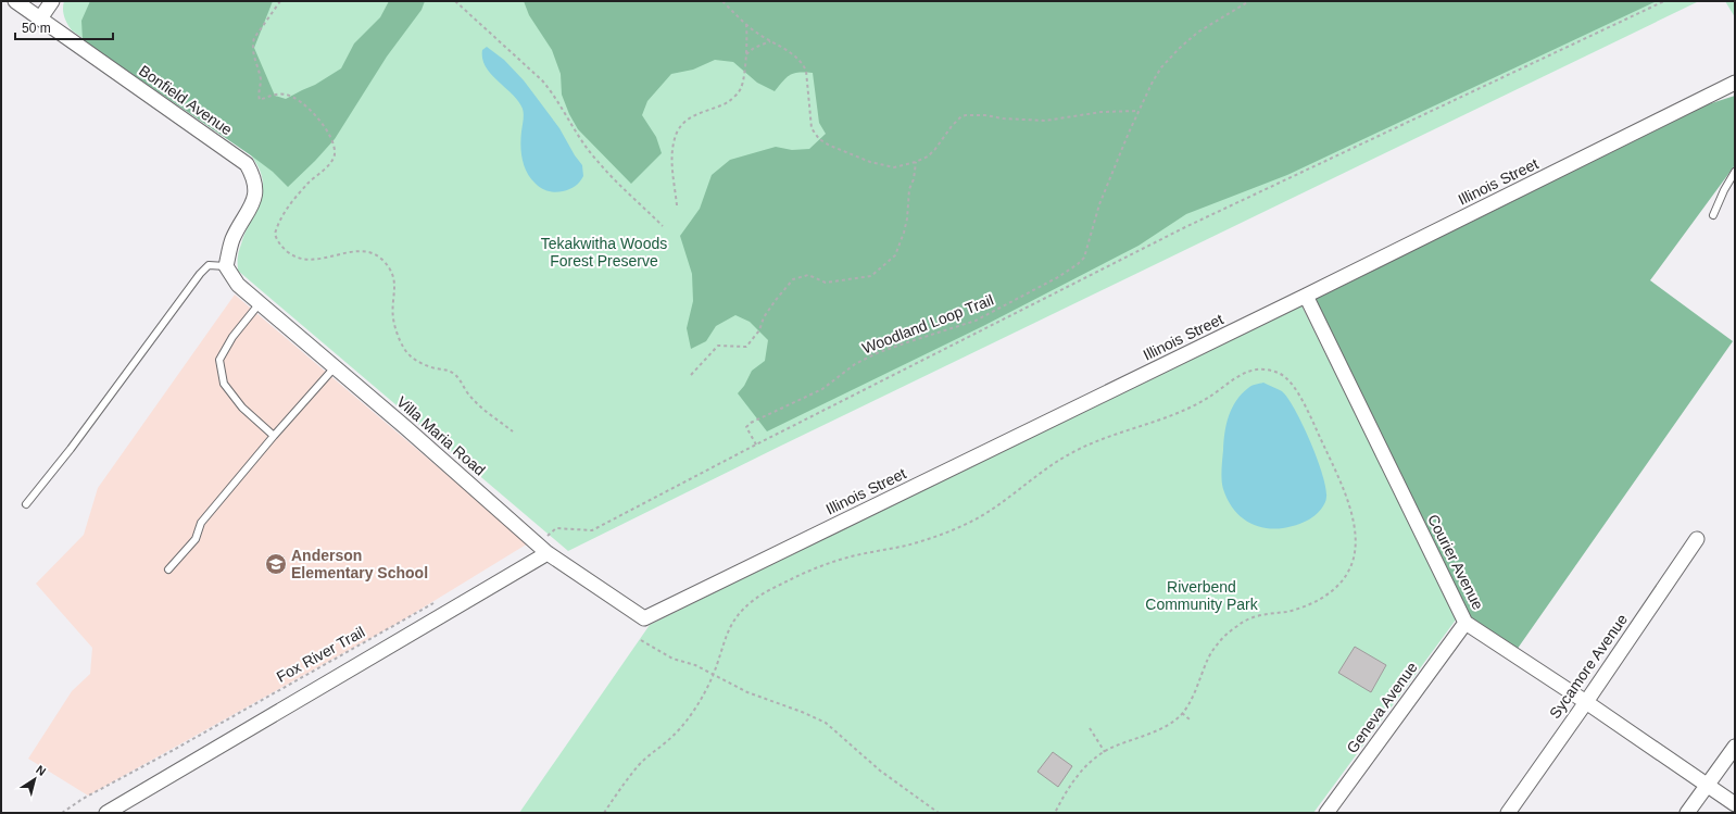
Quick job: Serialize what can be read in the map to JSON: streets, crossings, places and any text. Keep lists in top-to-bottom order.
{
  "streets": {
    "street": [
      "Bonfield Avenue",
      "Illinois Street",
      "Villa Maria Road",
      "Courier Avenue",
      "Sycamore Avenue",
      "Geneva Avenue"
    ],
    "path": ["Woodland Loop Trail", "Fox River Trail"]
  },
  "crossings": [
    ["Bonfield Avenue", "Villa Maria Road"],
    ["Illinois Street", "Villa Maria Road"],
    ["Illinois Street", "Courier Avenue"],
    ["Courier Avenue", "Sycamore Avenue"],
    ["Courier Avenue", "Geneva Avenue"]
  ],
  "parks": ["Tekakwitha Woods Forest Preserve", "Riverbend Community Park"],
  "places": {
    "school or university": ["Anderson Elementary School"]
  },
  "scale_bar": "50 m",
  "north": "top right"
}
